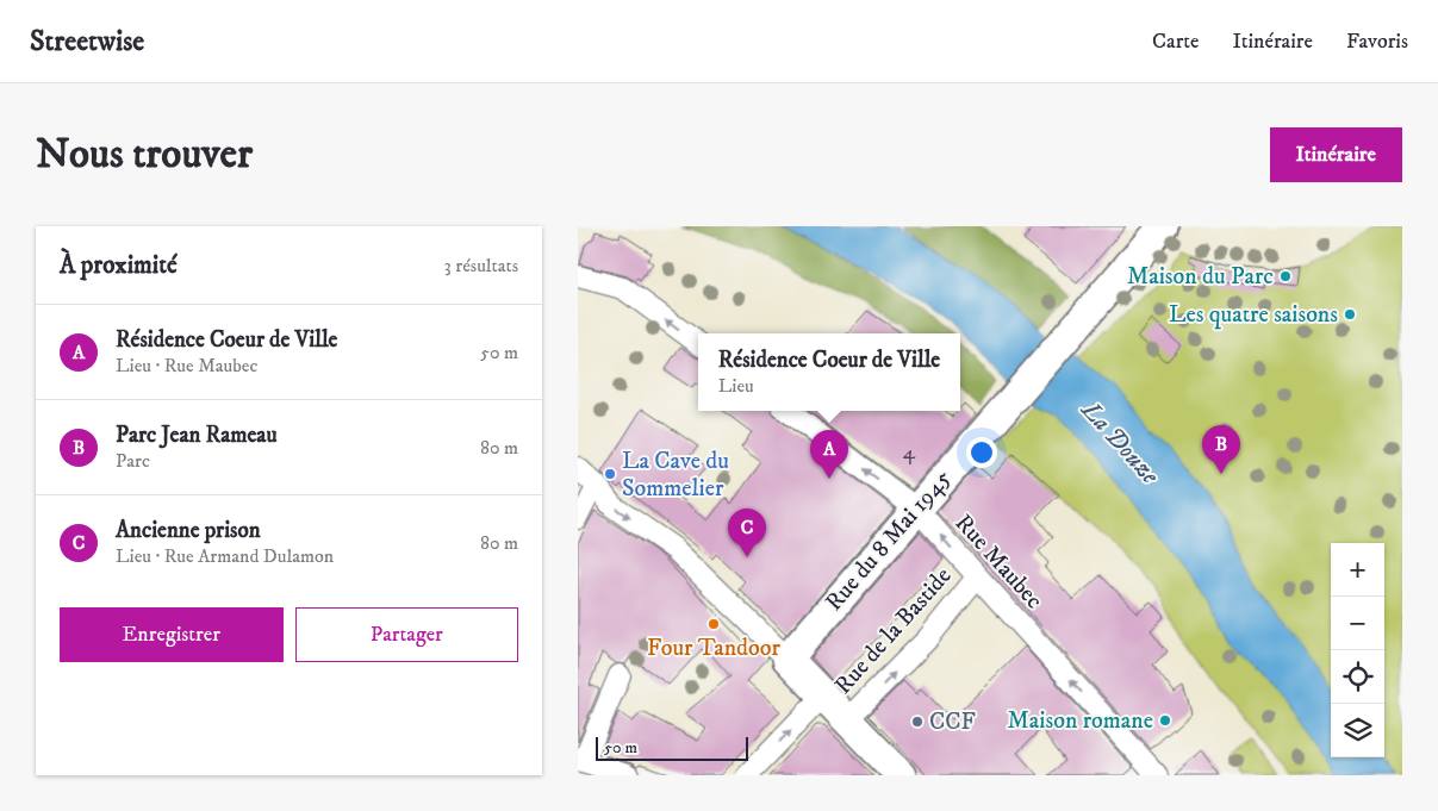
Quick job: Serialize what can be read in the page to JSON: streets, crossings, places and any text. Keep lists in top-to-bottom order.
{
  "streets": {
    "main road": ["Rue du 8 Mai 1945"],
    "street": ["Rue Maubec", "Rue de la Bastide"]
  },
  "crossings": [
    ["Rue du 8 Mai 1945", "Rue Maubec"],
    ["Rue Maubec", "Rue de la Bastide"]
  ],
  "one_way": ["Rue Maubec", "Rue de la Bastide"],
  "water": ["La Douze"],
  "places": [
    "Maison du Parc",
    "Les quatre saisons",
    "La Cave du Sommelier",
    "Four Tandoor",
    "Maison romane",
    "CCF"
  ],
  "house_numbers": ["4"],
  "scale_bar": "50 m",
  "page": {
    "header": "Streetwise",
    "nav": ["Carte", "Itinéraire", "Favoris"],
    "buttons": [
      "Itinéraire",
      ["Enregistrer", "Partager"]
    ],
    "title": "Nous trouver",
    "heading": ["À proximité", "3 résultats"],
    "list": [
      {
        "mark": "A",
        "name": "Résidence Coeur de Ville",
        "note": "Lieu · Rue Maubec",
        "value": "50 m"
      },
      {
        "mark": "B",
        "name": "Parc Jean Rameau",
        "note": "Parc",
        "value": "80 m"
      },
      {
        "mark": "C",
        "name": "Ancienne prison",
        "note": "Lieu · Rue Armand Dulamon",
        "value": "80 m"
      }
    ],
    "popup": ["Résidence Coeur de Ville", "Lieu"],
    "pins": ["B", "A", "C"],
    "map_buttons": ["+", "−"],
    "scale": "50 m"
  }
}
